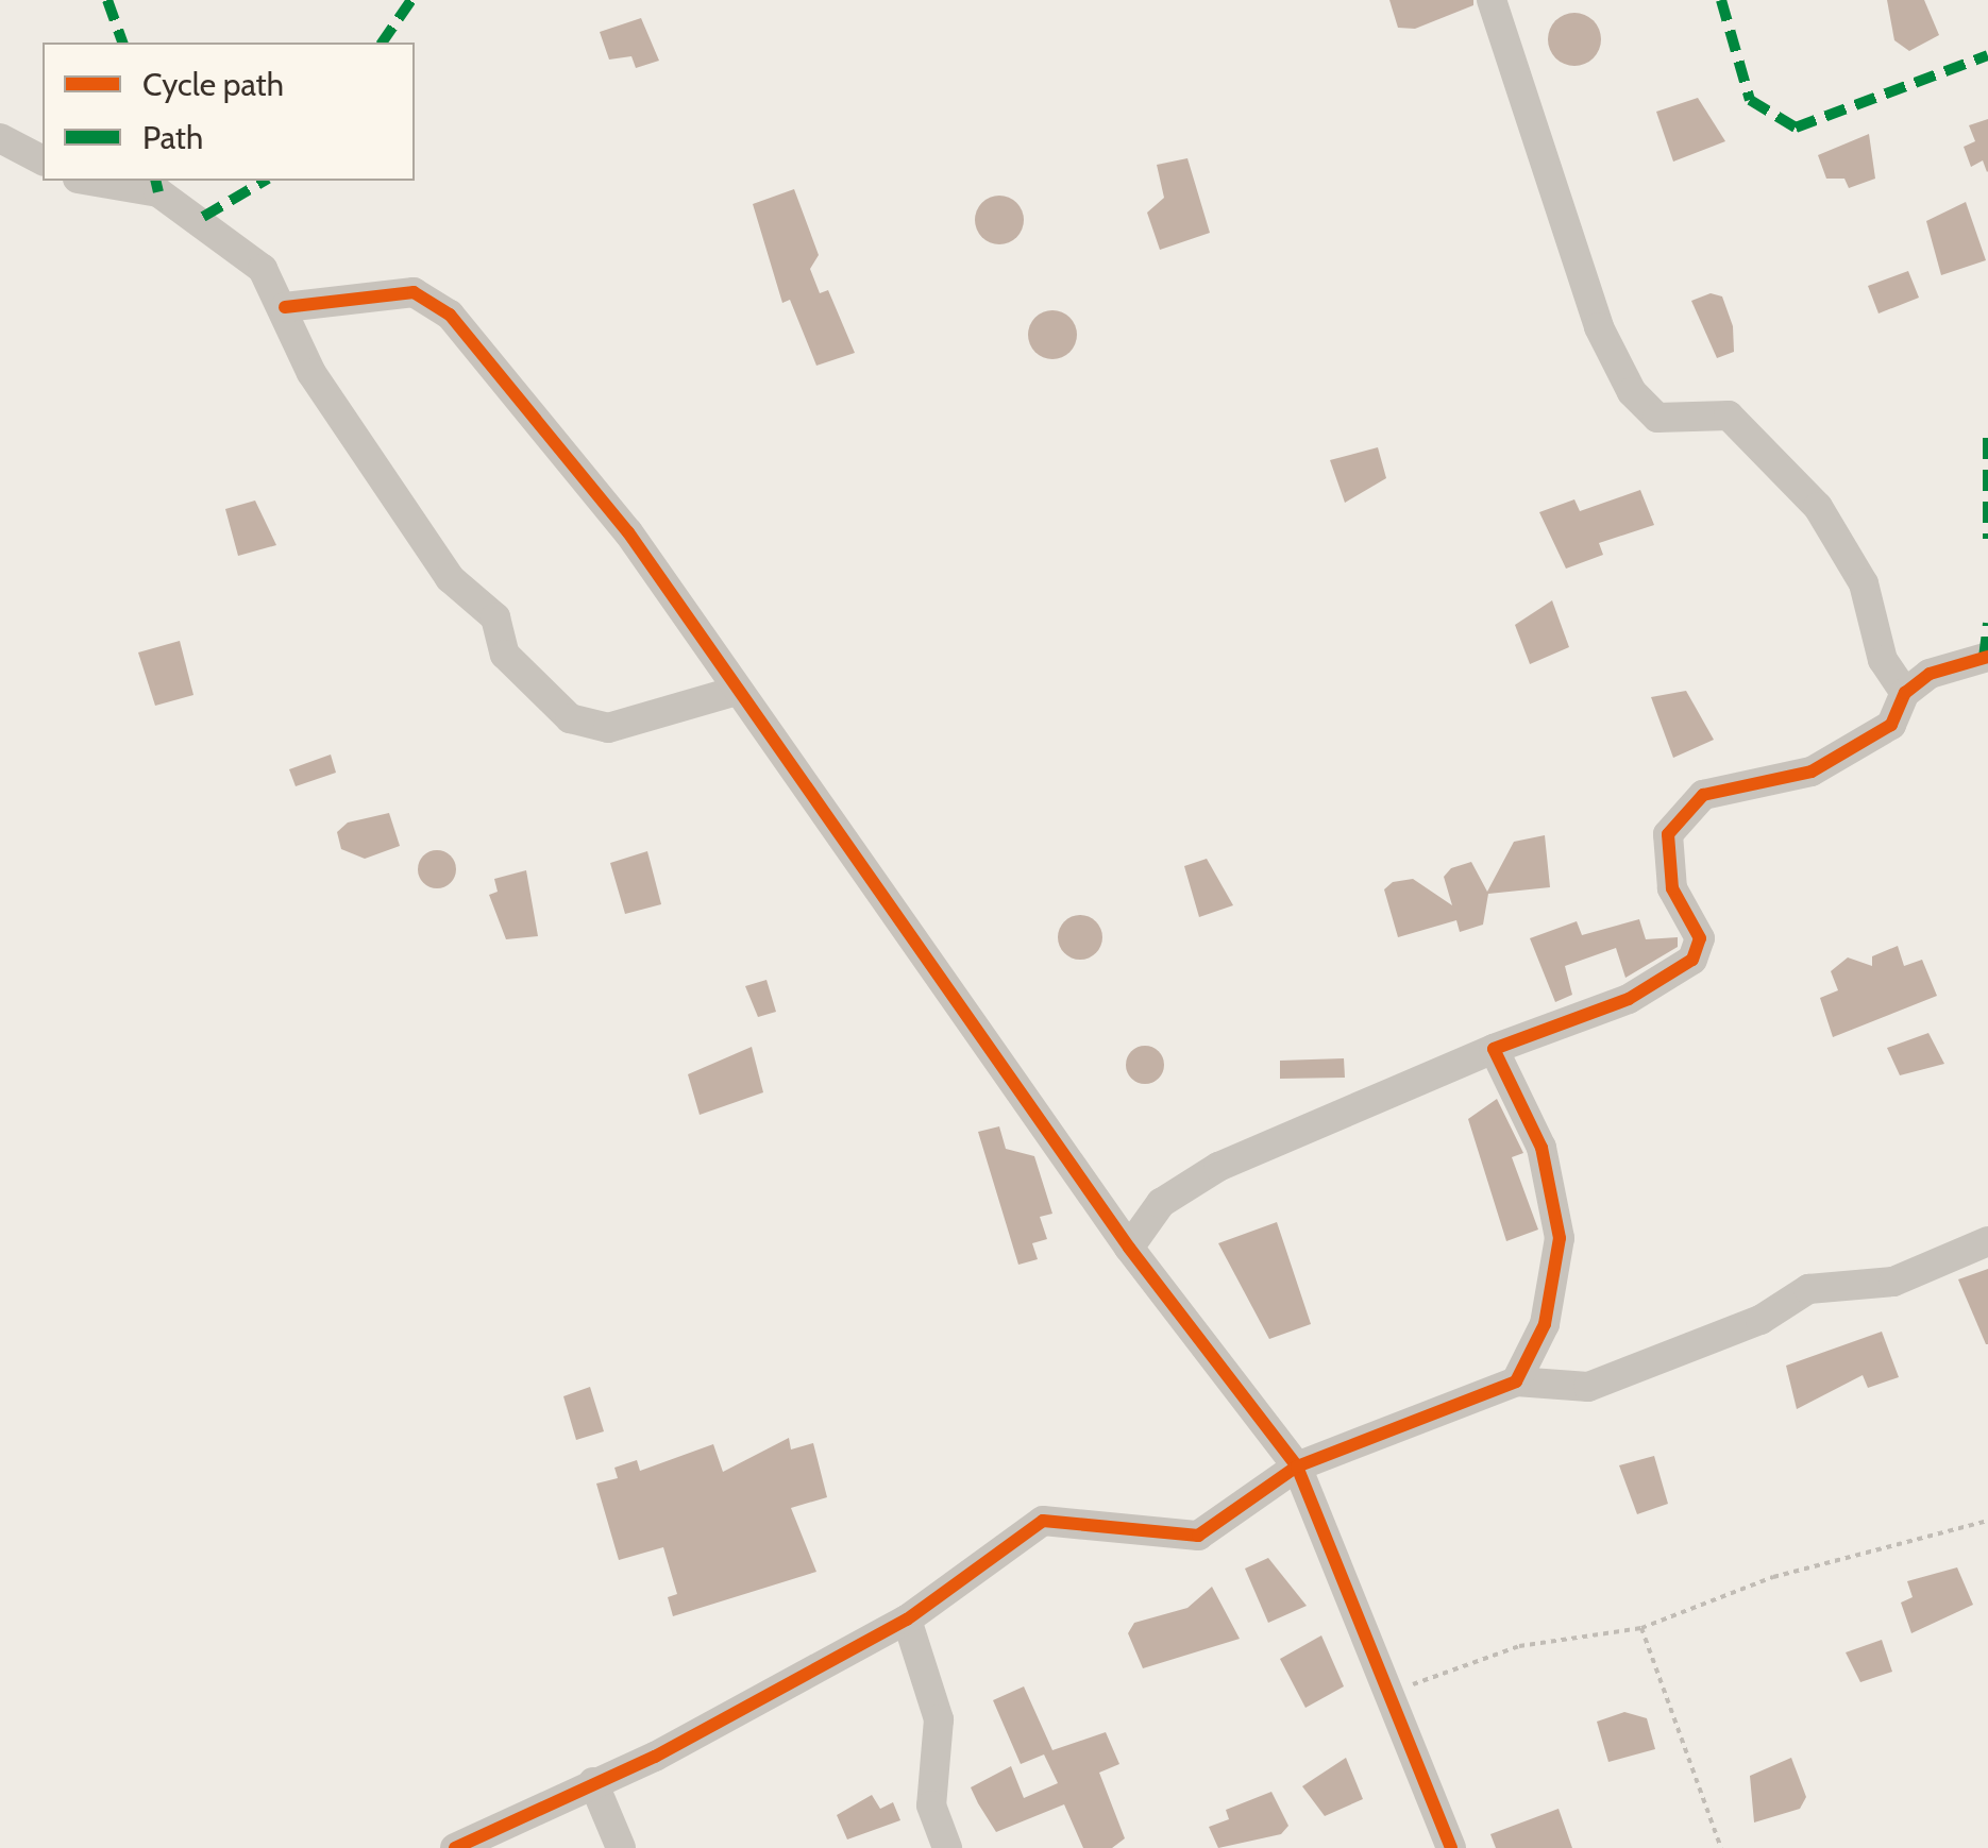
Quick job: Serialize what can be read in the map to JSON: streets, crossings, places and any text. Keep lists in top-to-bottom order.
{
  "legend": ["Cycle path", "Path"]
}
